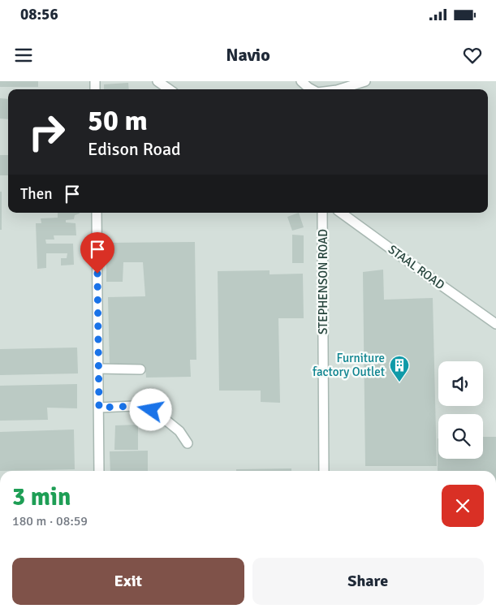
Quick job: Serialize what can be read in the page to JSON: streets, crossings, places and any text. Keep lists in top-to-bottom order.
{
  "streets": {
    "street": ["STAAL ROAD", "STEPHENSON ROAD"]
  },
  "places": {
    "building": ["Furniture factory Outlet"]
  },
  "page": {
    "status": "08:56",
    "header": "Navio",
    "turn": ["50 m", "Edison Road"],
    "then": "Then",
    "heading": ["3 min", "180 m · 08:59"],
    "buttons": ["Exit", "Share"]
  }
}
